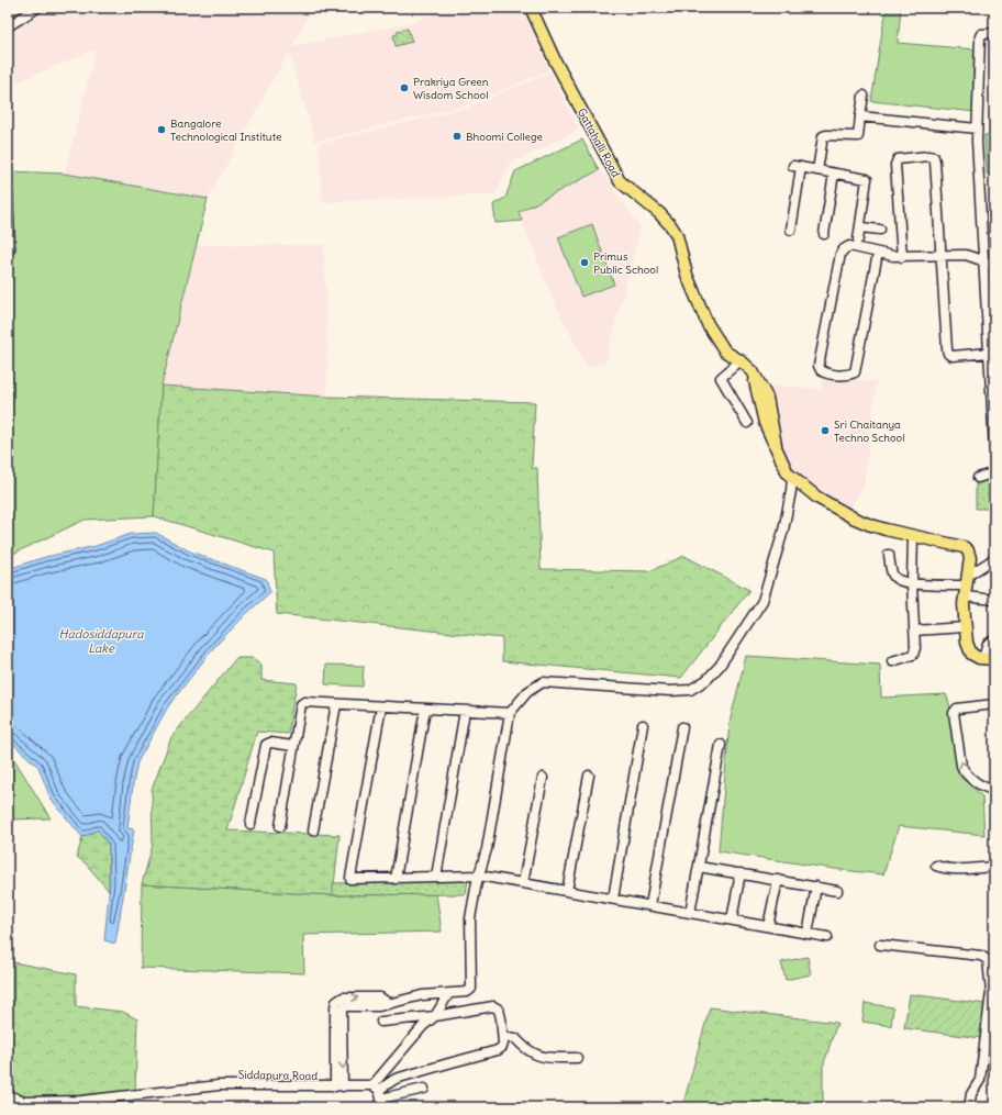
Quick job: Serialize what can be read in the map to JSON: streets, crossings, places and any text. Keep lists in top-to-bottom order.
{
  "streets": {
    "main road": ["Gattahalli Road"],
    "street": ["Siddapura Road"]
  },
  "water": ["Hadosiddapura Lake"],
  "places": [
    "Prakriya Green Wisdom School",
    "Bangalore Technological Institute",
    "Bhoomi College",
    "Primus Public School",
    "Sri Chaitanya Techno School"
  ]
}
